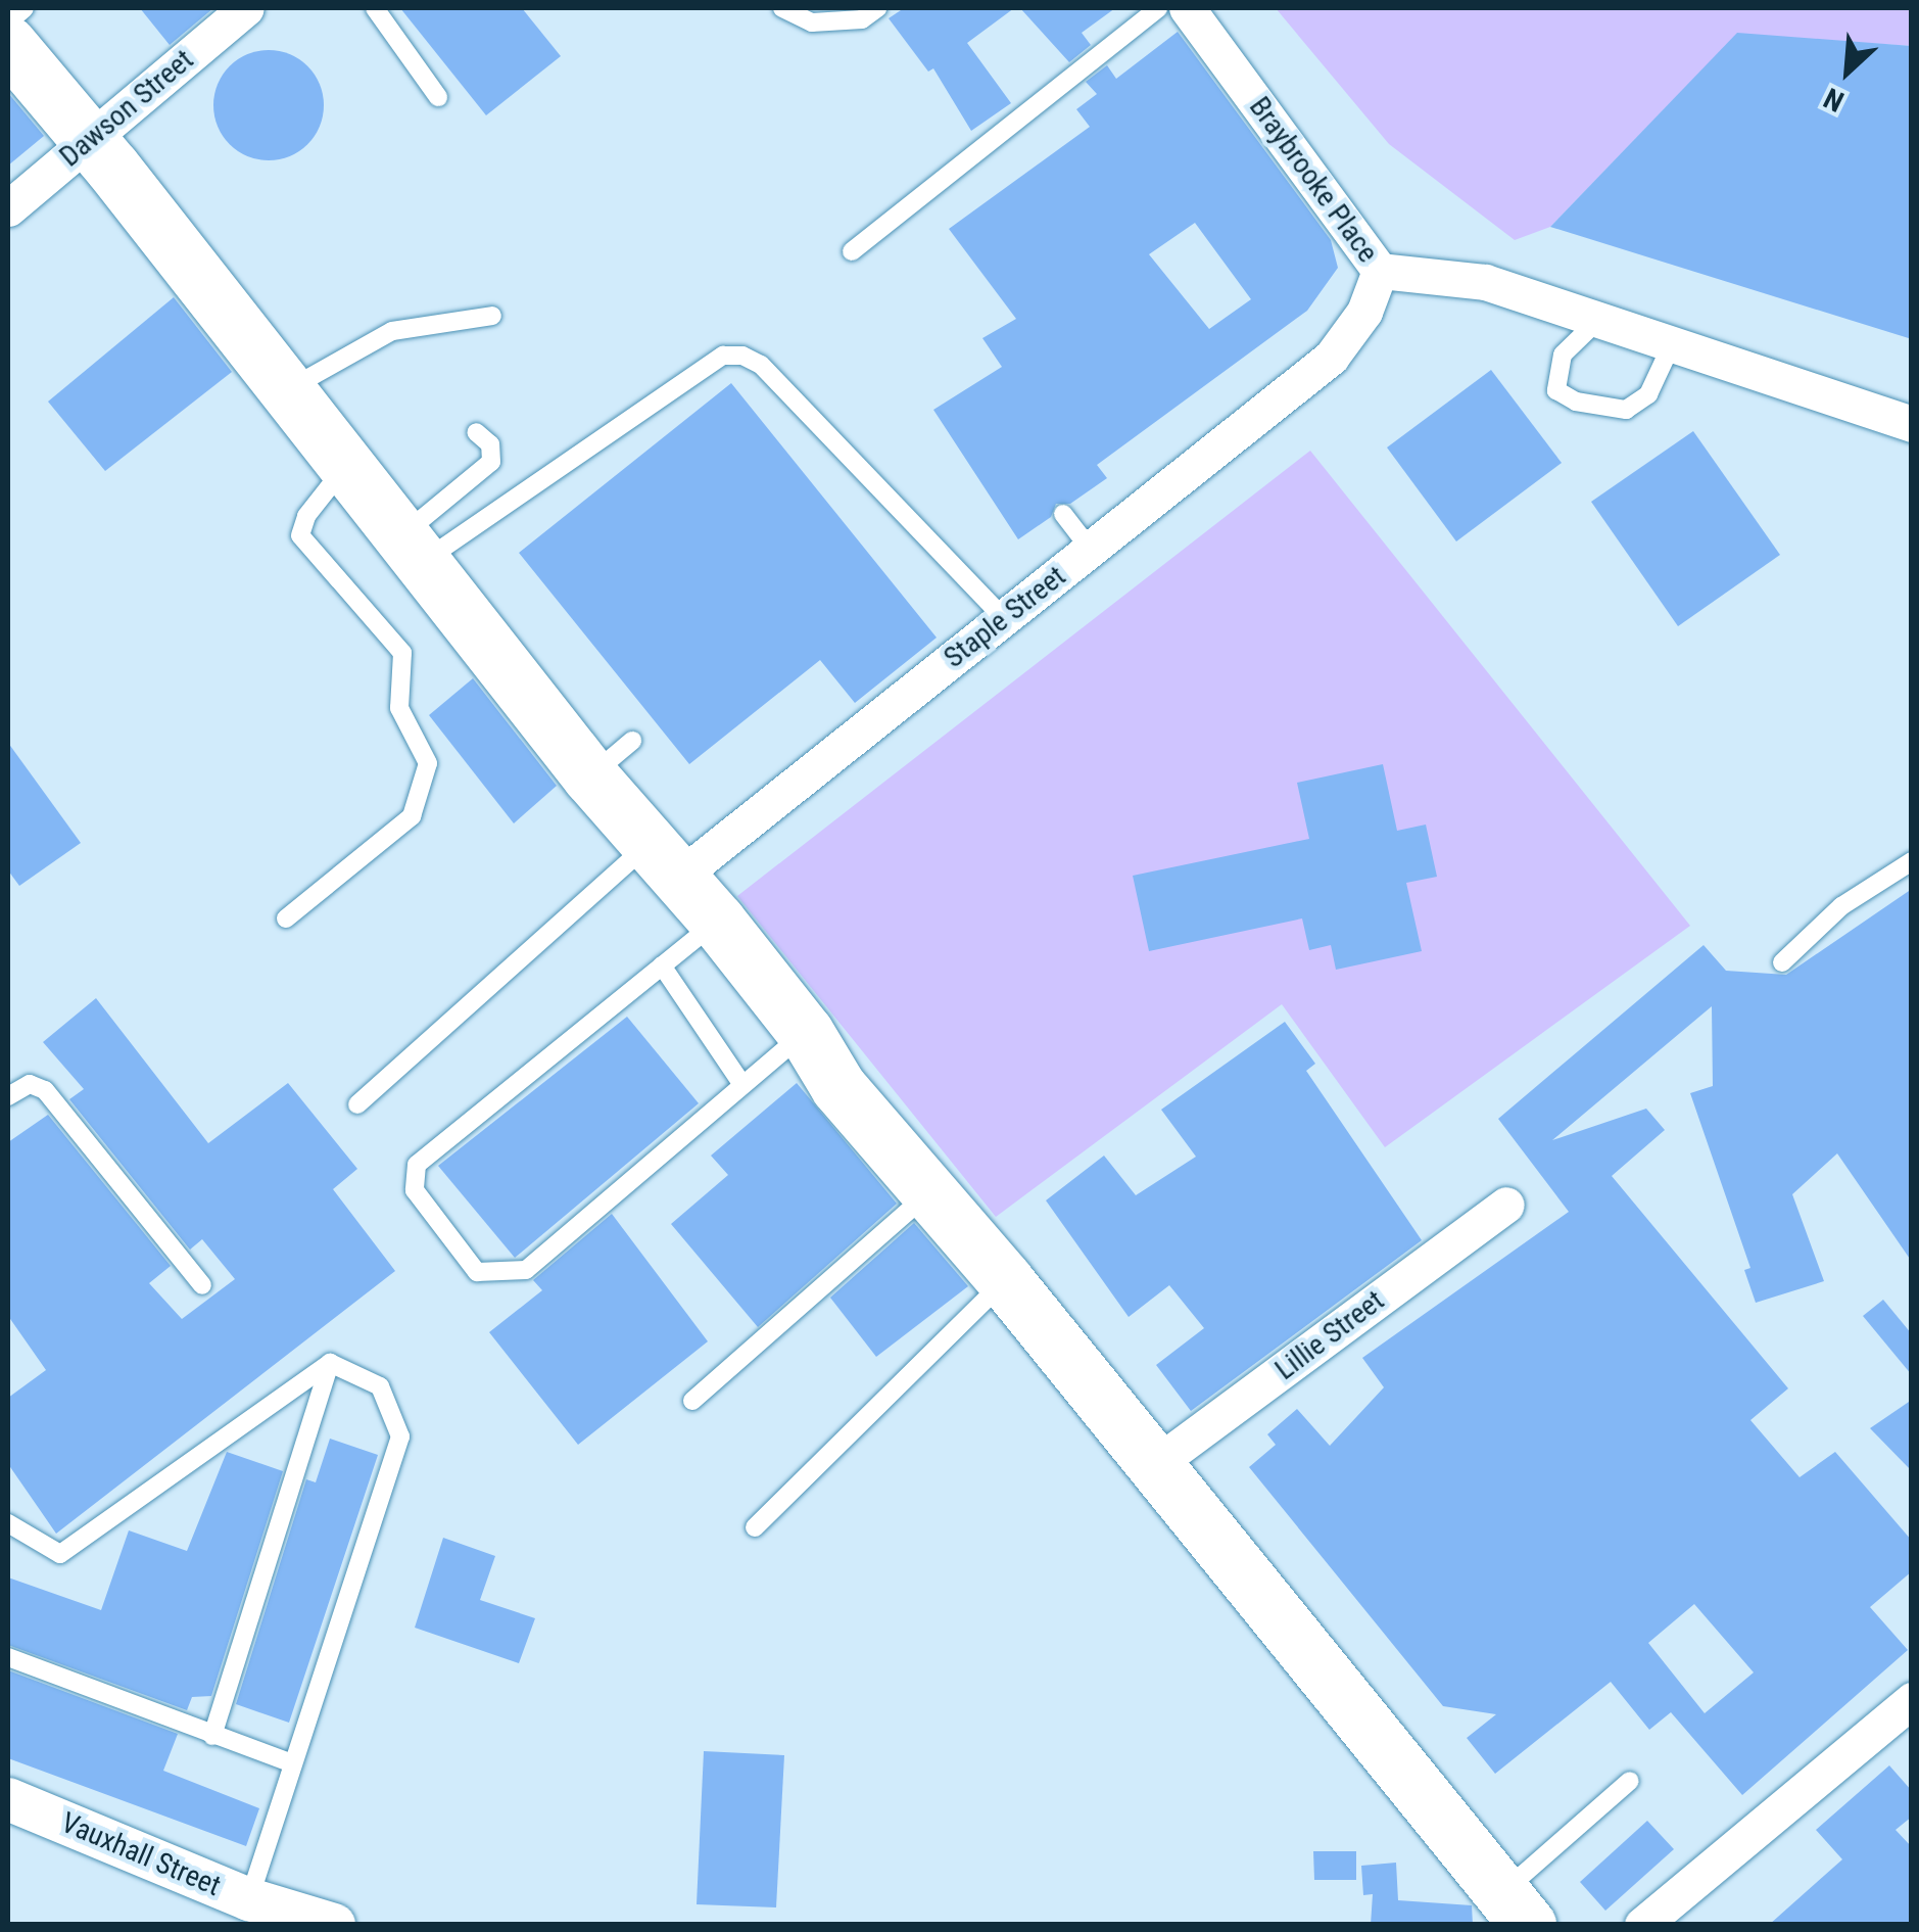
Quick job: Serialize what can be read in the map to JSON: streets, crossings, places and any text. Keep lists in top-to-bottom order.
{
  "streets": {
    "street": [
      "Dawson Street",
      "Braybrooke Place",
      "Staple Street",
      "Lillie Street",
      "Vauxhall Street"
    ]
  },
  "crossings": [
    ["Braybrooke Place", "Staple Street"]
  ],
  "north": "bottom left"
}
